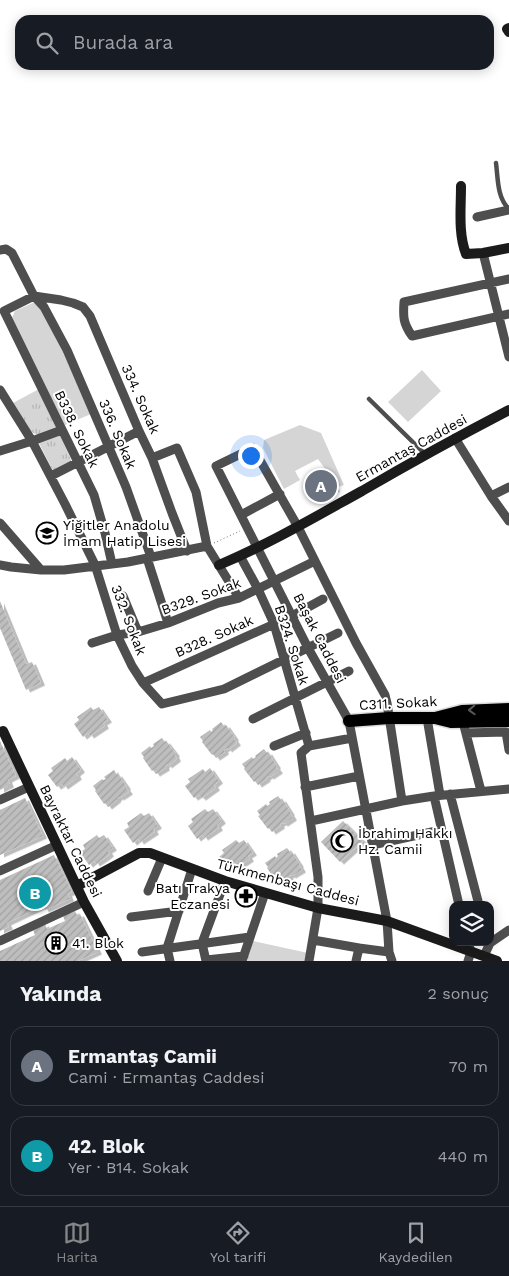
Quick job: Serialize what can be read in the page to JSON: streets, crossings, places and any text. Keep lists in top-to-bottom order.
{
  "streets": {
    "main road": [
      "Ermantaş Caddesi",
      "C311. Sokak",
      "Bayraktar Caddesi",
      "Türkmenbaşı Caddesi"
    ],
    "street": [
      "334. Sokak",
      "B338. Sokak",
      "336. Sokak",
      "B329. Sokak",
      "332. Sokak",
      "B328. Sokak",
      "Başak Caddesi",
      "B324. Sokak"
    ]
  },
  "crossings": [
    ["334. Sokak", "B338. Sokak"],
    ["334. Sokak", "336. Sokak"],
    ["B338. Sokak", "336. Sokak"],
    ["336. Sokak", "B329. Sokak"],
    ["Ermantaş Caddesi", "Başak Caddesi"],
    ["Ermantaş Caddesi", "B324. Sokak"],
    ["B329. Sokak", "332. Sokak"],
    ["B329. Sokak", "Başak Caddesi"],
    ["B329. Sokak", "B324. Sokak"],
    ["332. Sokak", "B328. Sokak"],
    ["332. Sokak", "B324. Sokak"],
    ["B328. Sokak", "Başak Caddesi"],
    ["B328. Sokak", "B324. Sokak"],
    ["Başak Caddesi", "C311. Sokak"],
    ["Başak Caddesi", "Türkmenbaşı Caddesi"],
    ["B324. Sokak", "Türkmenbaşı Caddesi"],
    ["Bayraktar Caddesi", "Türkmenbaşı Caddesi"]
  ],
  "places": {
    "school or university": ["Yiğitler Anadolu İmam Hatip Lisesi"],
    "mosque": ["İbrahim Hakkı Hz. Camii"],
    "pharmacy": ["Batı Trakya Eczanesi"],
    "building": ["41. Blok"]
  },
  "page": {
    "search": "Burada ara",
    "pins": ["A", "B"],
    "heading": ["Yakında", "2 sonuç"],
    "list": [
      {
        "mark": "A",
        "name": "Ermantaş Camii",
        "note": "Cami · Ermantaş Caddesi",
        "value": "70 m"
      },
      {
        "mark": "B",
        "name": "42. Blok",
        "note": "Yer · B14. Sokak",
        "value": "440 m"
      }
    ],
    "nav": ["Harita", "Yol tarifi", "Kaydedilen"]
  }
}
